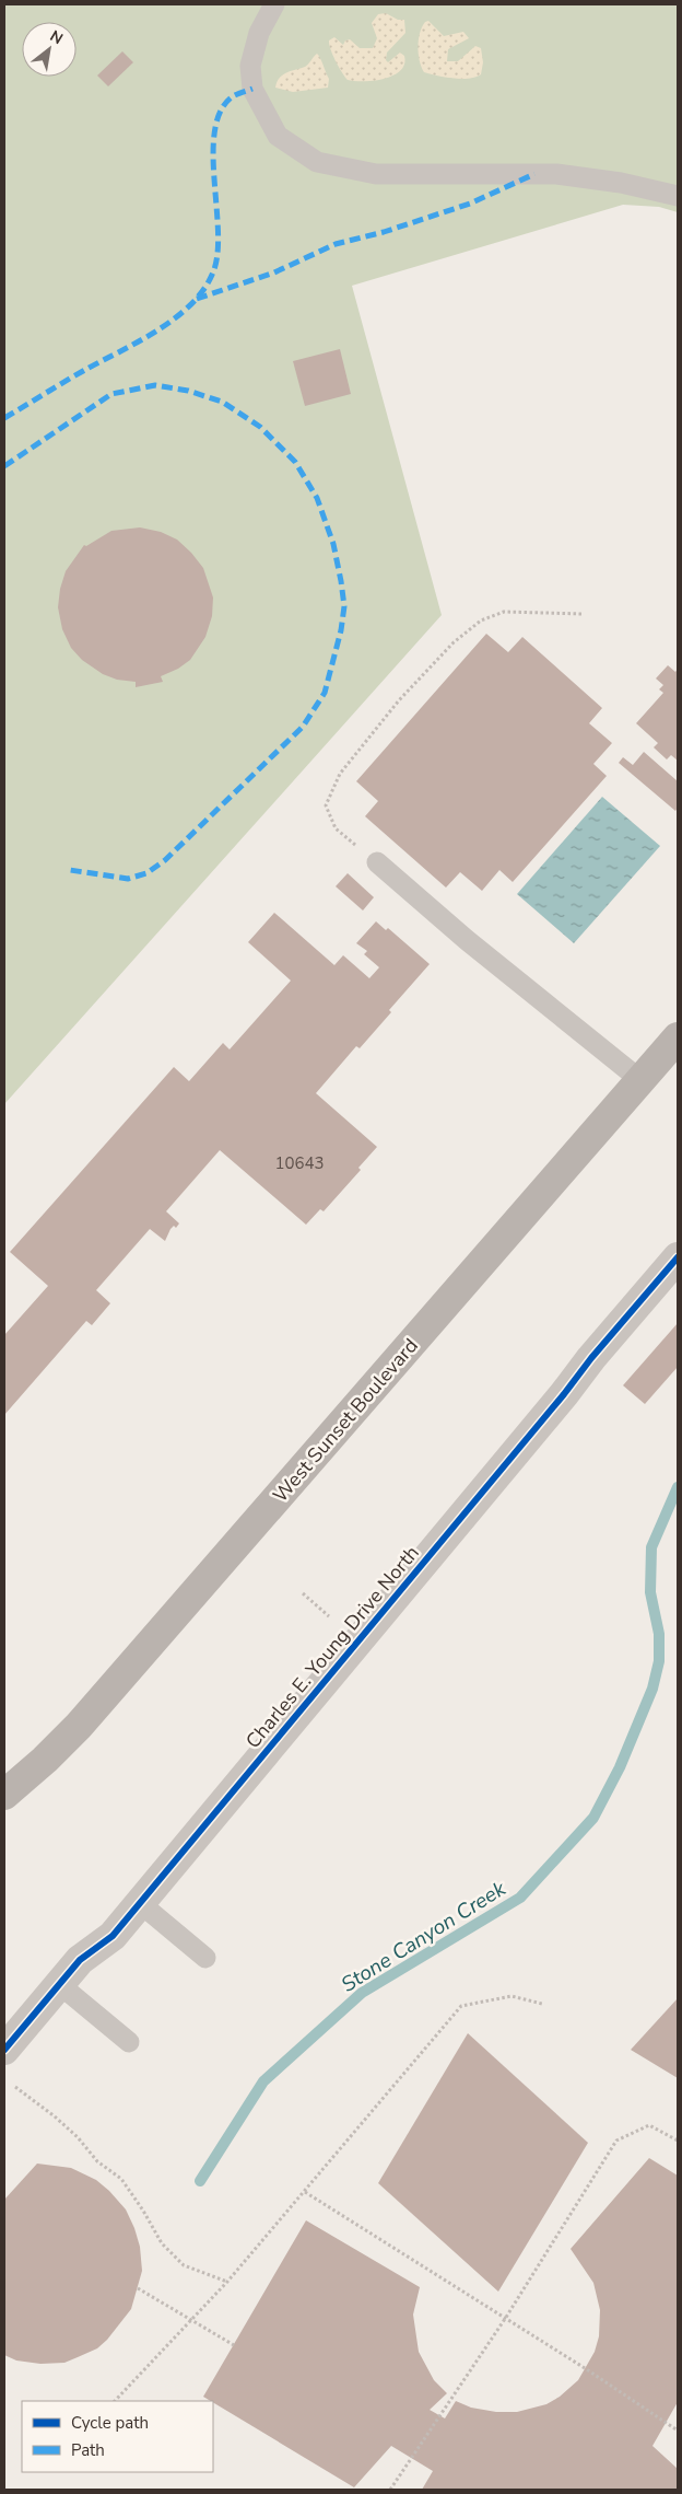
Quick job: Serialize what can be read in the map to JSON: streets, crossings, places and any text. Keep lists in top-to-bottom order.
{
  "streets": {
    "main road": ["West Sunset Boulevard"],
    "street": ["Charles E. Young Drive North"]
  },
  "water": ["Stone Canyon Creek"],
  "house_numbers": ["10643"],
  "legend": ["Cycle path", "Path"],
  "north": "top right"
}
